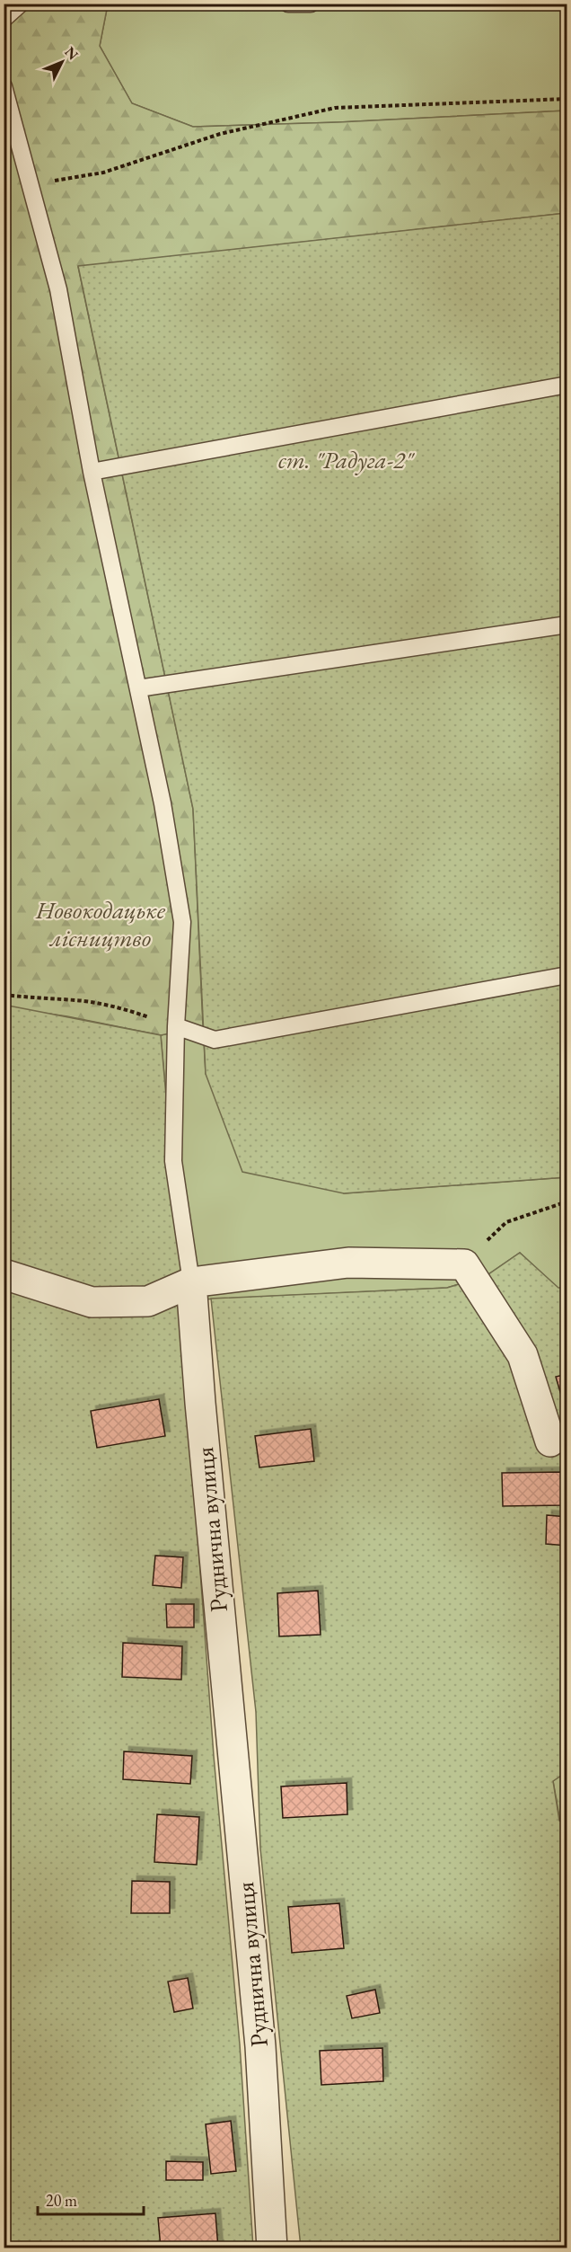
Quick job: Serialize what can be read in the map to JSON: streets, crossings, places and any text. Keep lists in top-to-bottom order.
{
  "streets": {
    "street": ["Руднична вулиця"]
  },
  "parks": ["ст. \"Радуга-2\"", "Новокодацьке лісництво"],
  "scale_bar": "20 m",
  "north": "top right"
}
